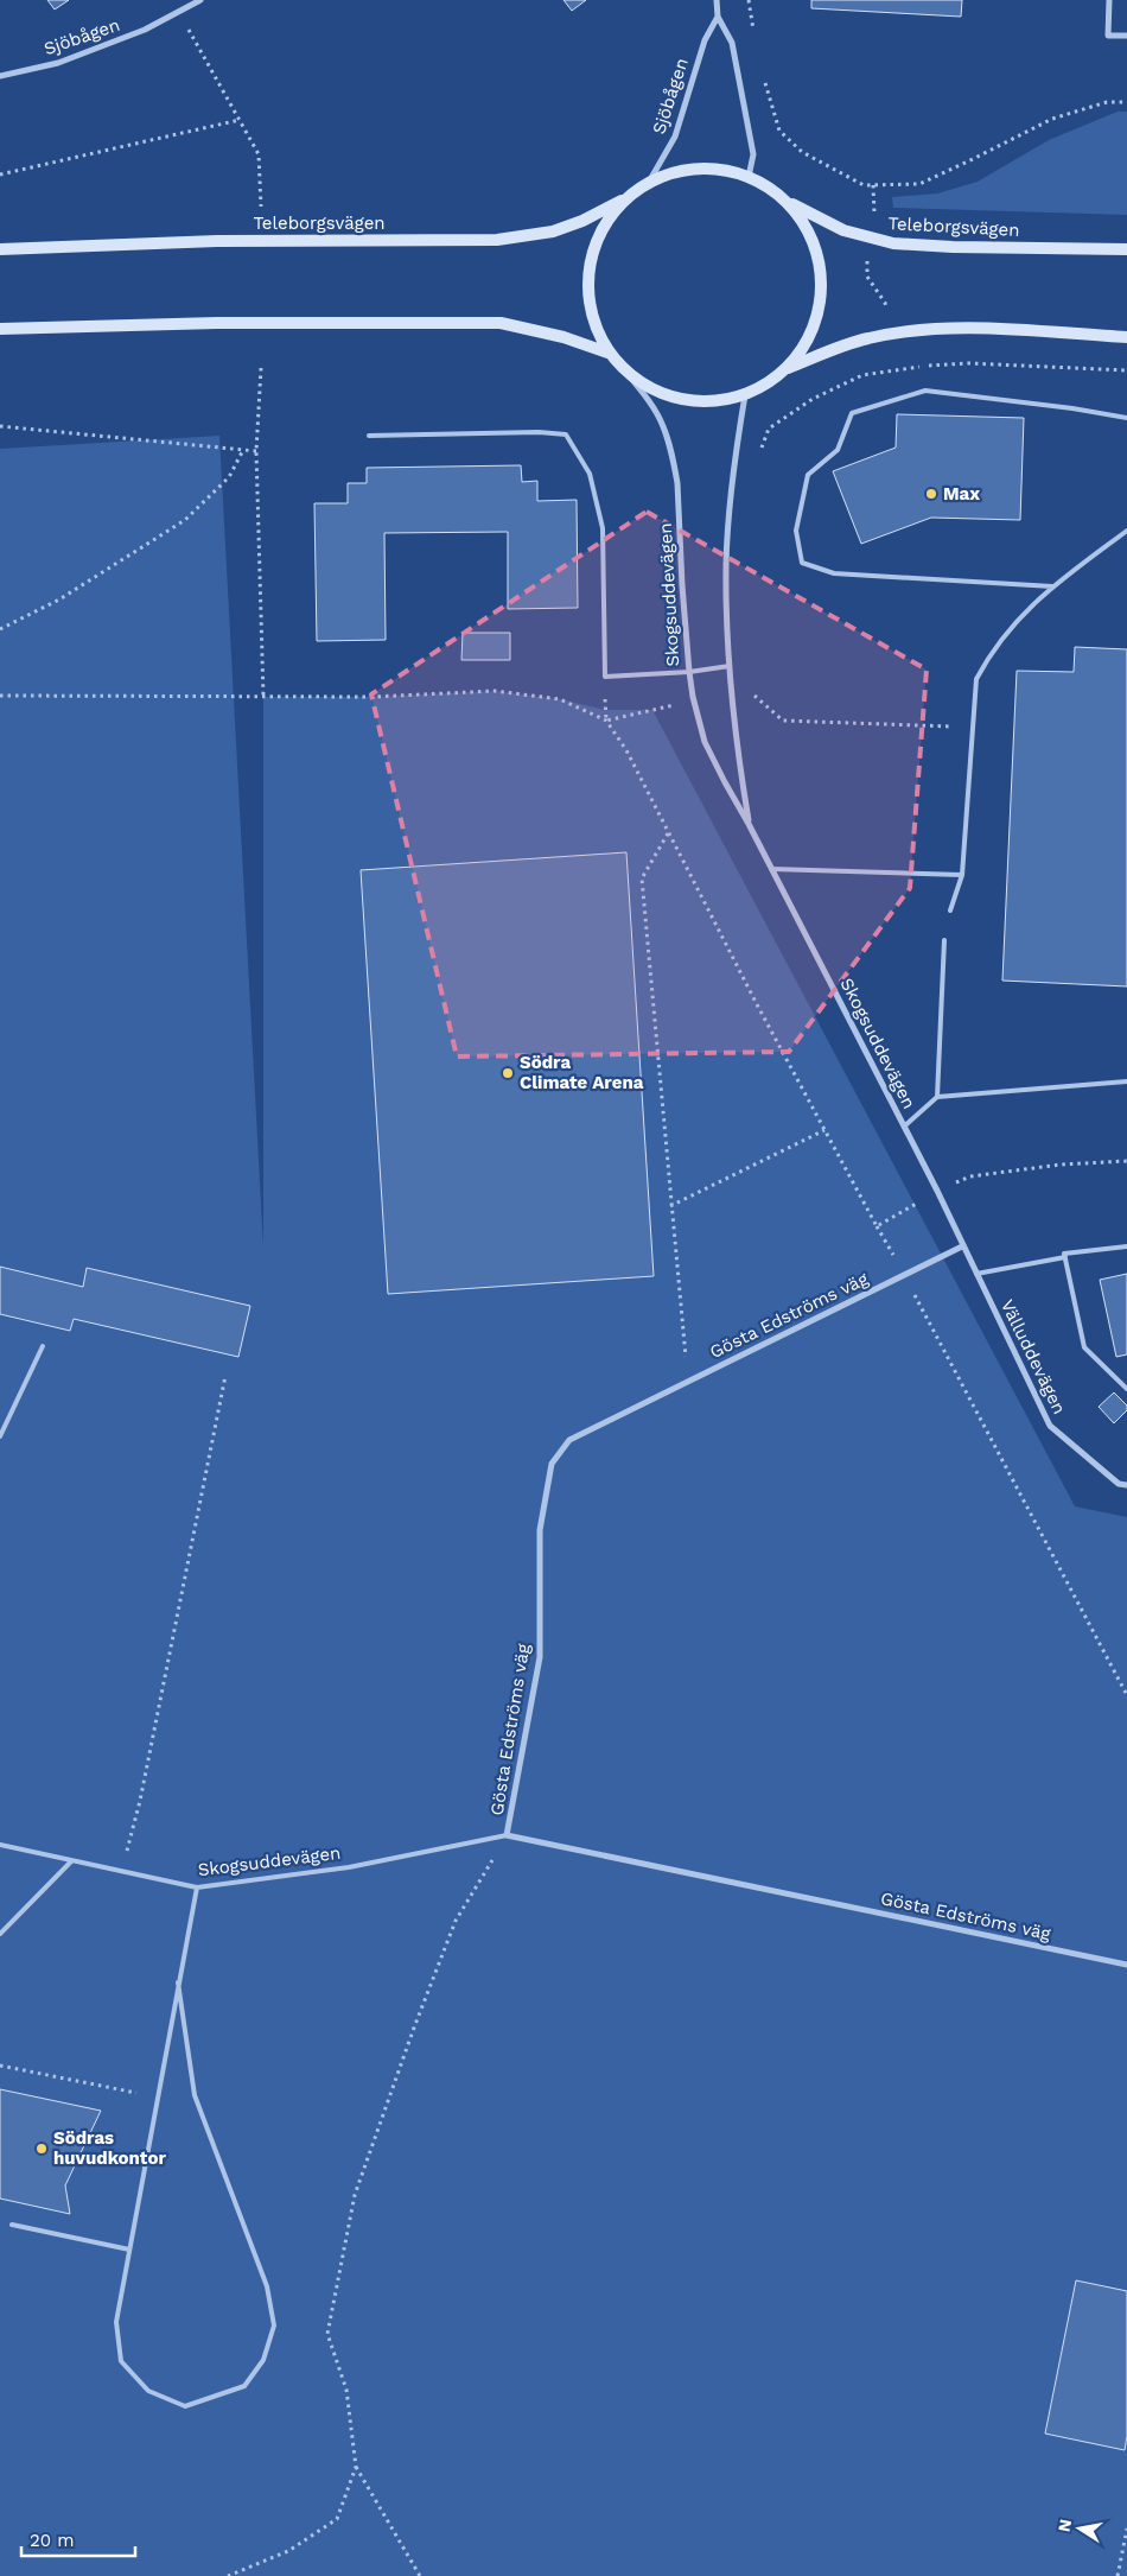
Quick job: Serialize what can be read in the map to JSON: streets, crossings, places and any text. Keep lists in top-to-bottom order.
{
  "streets": {
    "main road": ["Teleborgsvägen"],
    "street": [
      "Sjöbågen",
      "Skogsuddevägen",
      "Gösta Edströms väg",
      "Välluddevägen"
    ]
  },
  "crossings": [
    ["Skogsuddevägen", "Gösta Edströms väg"],
    ["Skogsuddevägen", "Välluddevägen"],
    ["Gösta Edströms väg", "Välluddevägen"]
  ],
  "places": ["Max", "Södra Climate Arena", "Södras huvudkontor"],
  "scale_bar": "20 m",
  "north": "left"
}
